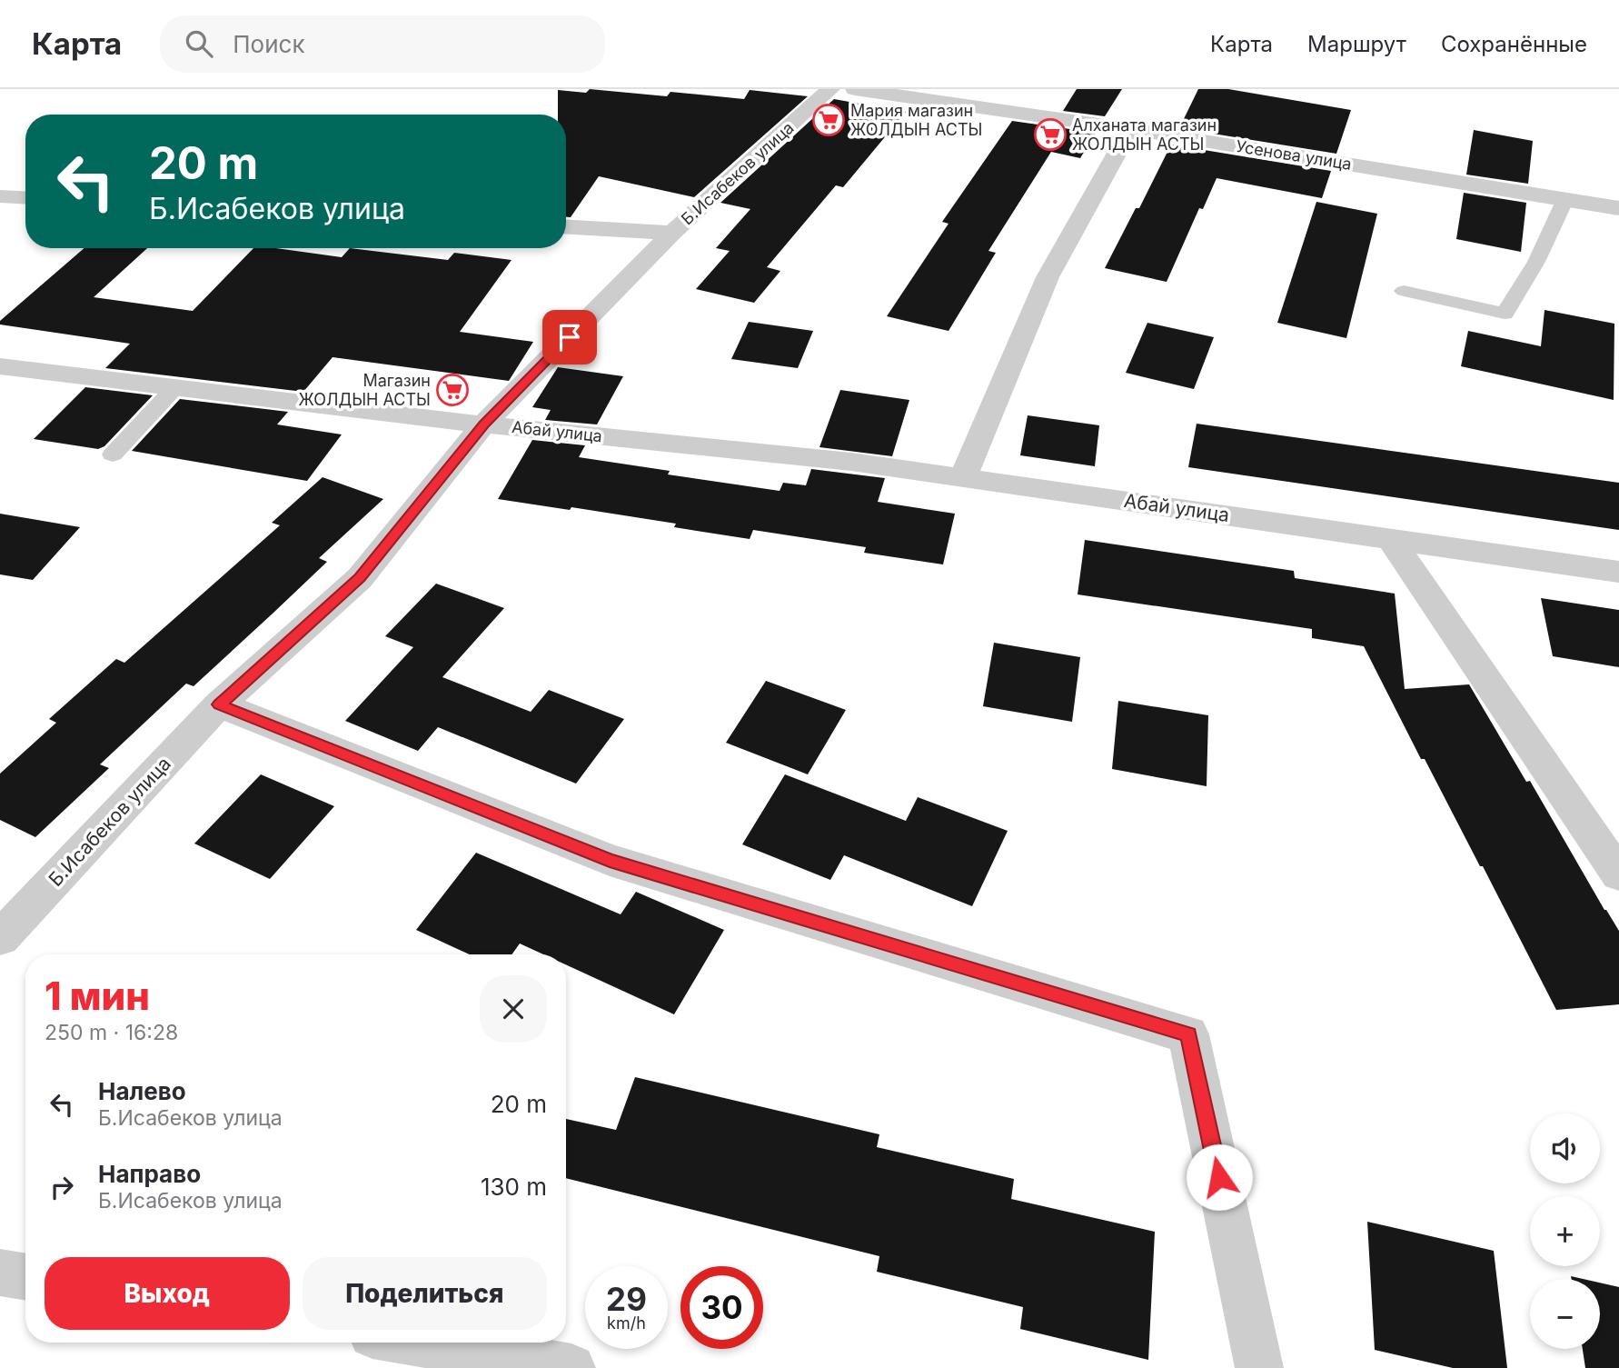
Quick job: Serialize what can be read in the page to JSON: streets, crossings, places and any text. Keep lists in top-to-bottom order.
{
  "streets": {
    "street": ["Усенова улица", "Б.Исабеков улица", "Абай улица"]
  },
  "crossings": [
    ["Б.Исабеков улица", "Абай улица"]
  ],
  "places": {
    "supermarket": ["Мария магазин ЖОЛДЫН АСТЫ", "Алханата магазин ЖОЛДЫН АСТЫ", "Магазин ЖОЛДЫН АСТЫ"]
  },
  "page": {
    "header": "Карта",
    "search": "Поиск",
    "nav": ["Карта", "Маршрут", "Сохранённые"],
    "turn": ["20 m", "Б.Исабеков улица"],
    "heading": ["1 мин", "250 m · 16:28"],
    "list": [
      {
        "name": "Налево",
        "note": "Б.Исабеков улица",
        "value": "20 m"
      },
      {
        "name": "Направо",
        "note": "Б.Исабеков улица",
        "value": "130 m"
      }
    ],
    "map_buttons": ["+", "−"],
    "buttons": ["Выход", "Поделиться"],
    "speed": "29 km/h",
    "limit": "30"
  }
}
